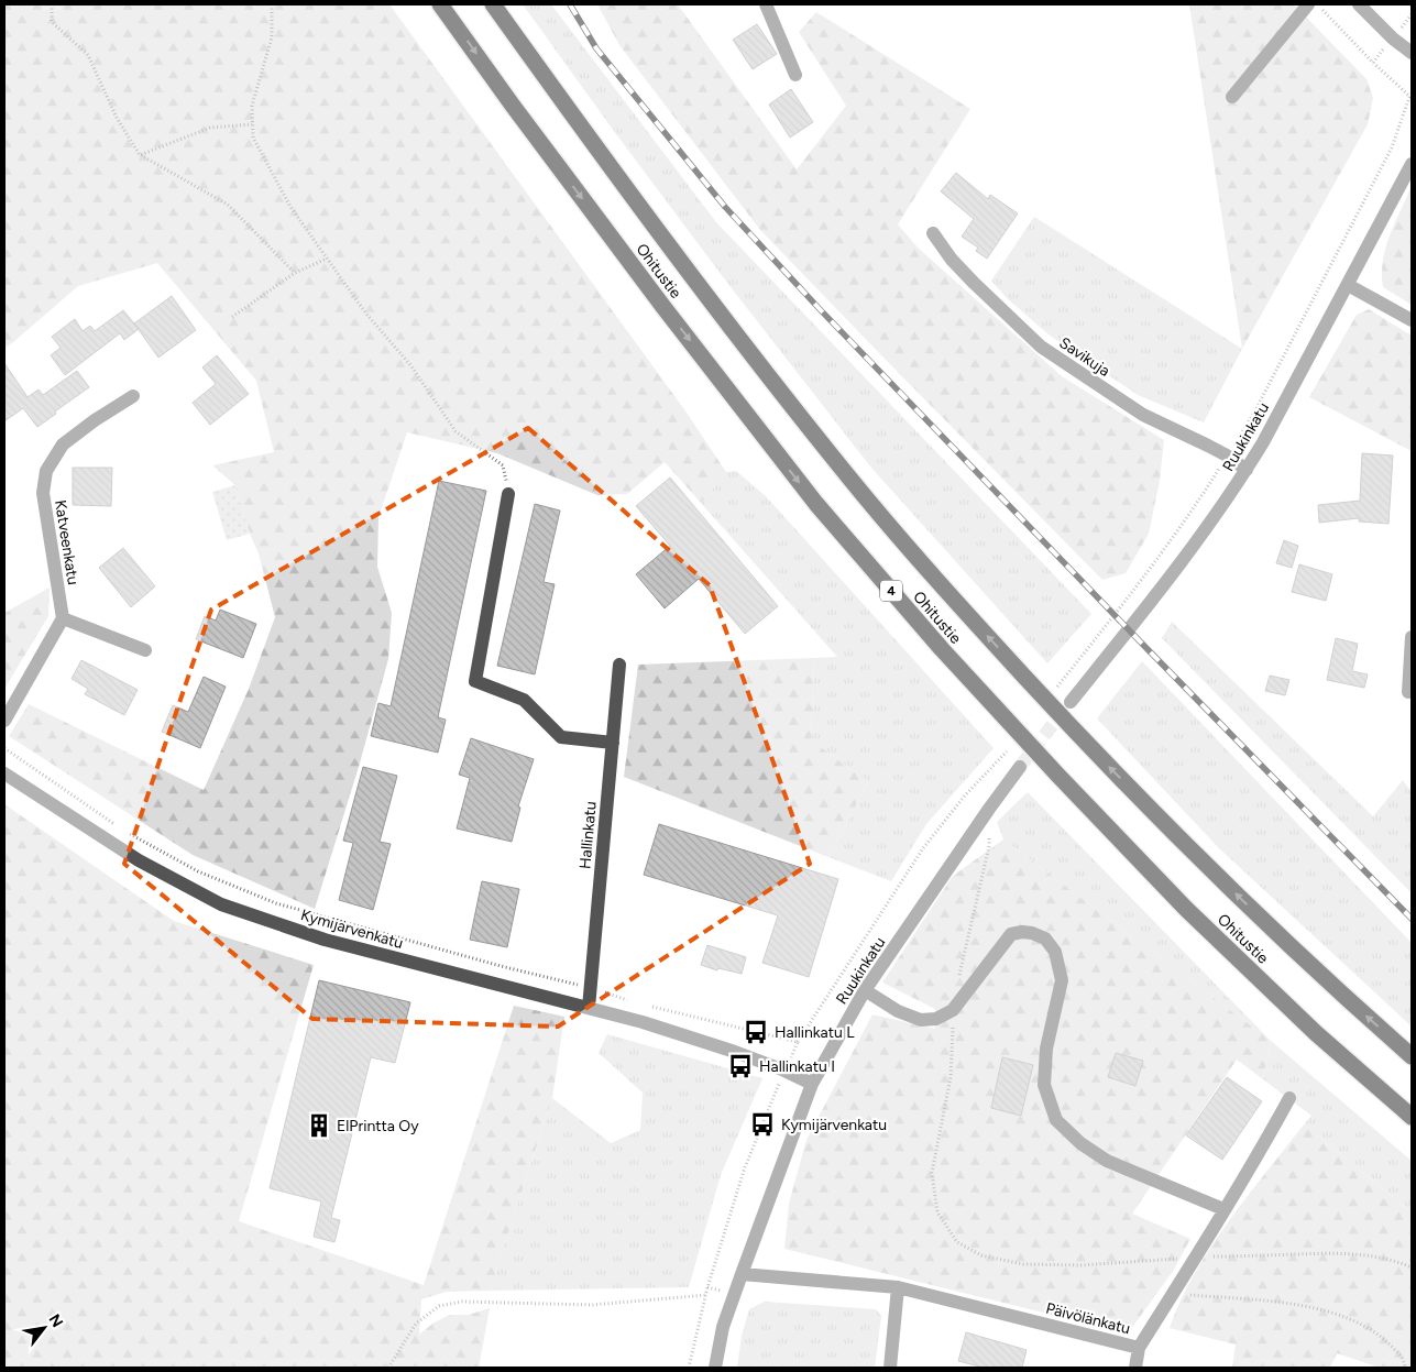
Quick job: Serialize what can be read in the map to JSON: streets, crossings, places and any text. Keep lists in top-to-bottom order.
{
  "streets": {
    "highway": ["Ohitustie", "4"],
    "street": [
      "Savikuja",
      "Ruukinkatu",
      "Katveenkatu",
      "Hallinkatu",
      "Kymijärvenkatu",
      "Päivölänkatu"
    ]
  },
  "crossings": [
    ["Savikuja", "Ruukinkatu"],
    ["Ruukinkatu", "Kymijärvenkatu"],
    ["Ruukinkatu", "Päivölänkatu"],
    ["Hallinkatu", "Kymijärvenkatu"]
  ],
  "places": {
    "bus stop": ["Hallinkatu L", "Hallinkatu I", "Kymijärvenkatu"],
    "building": ["ElPrintta Oy"]
  },
  "north": "top right"
}
